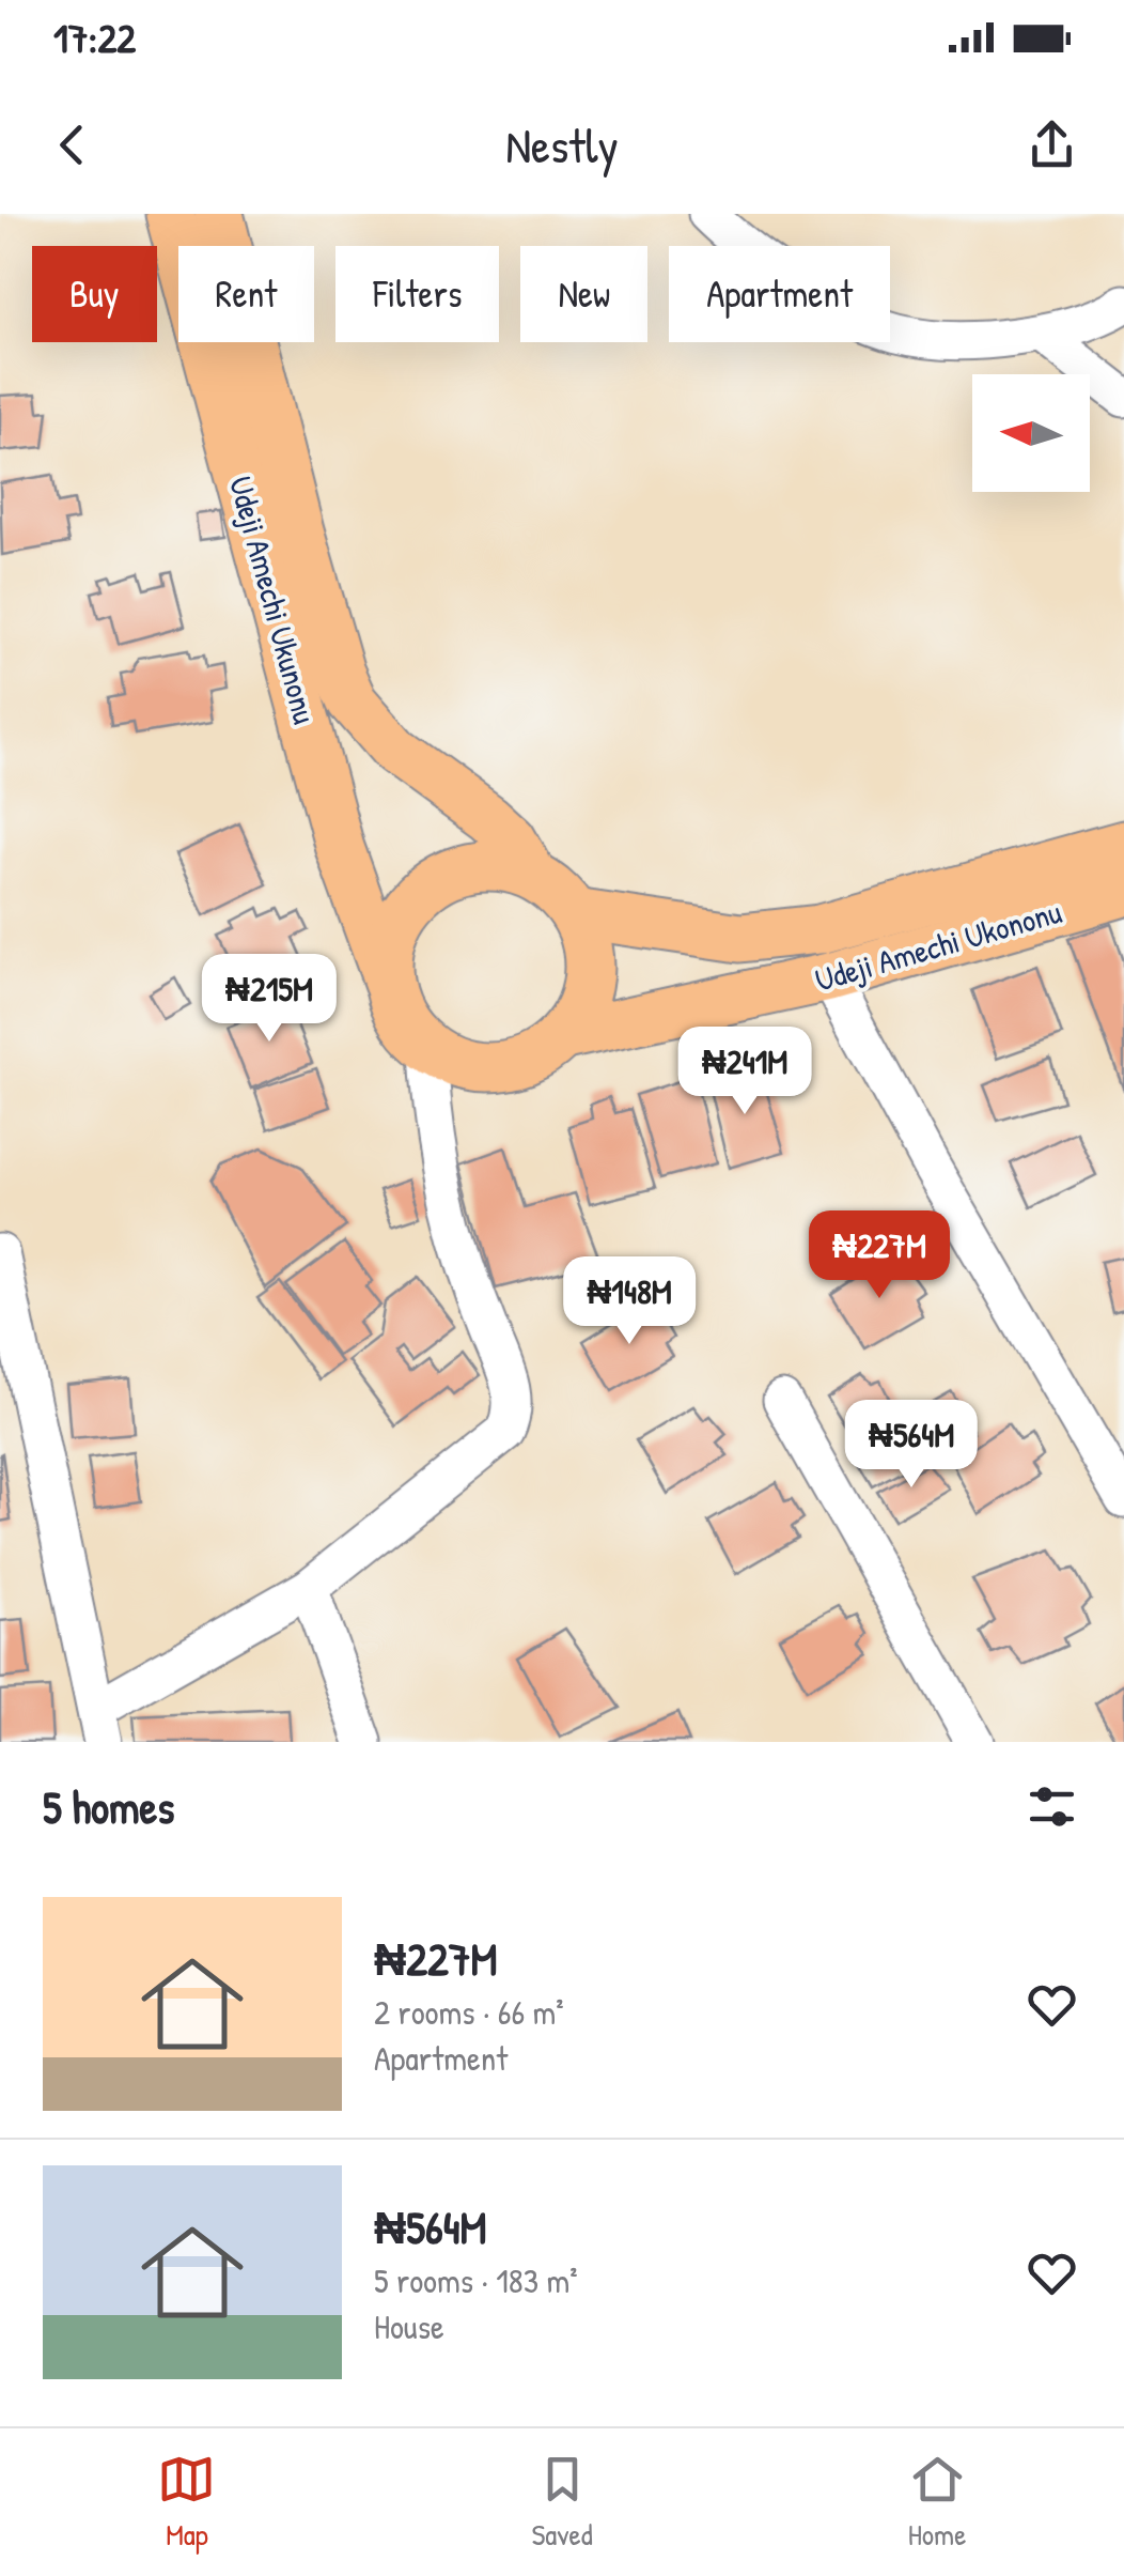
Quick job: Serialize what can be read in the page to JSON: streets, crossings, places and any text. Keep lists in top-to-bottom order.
{
  "streets": {
    "main road": ["Udeji Amechi Ukunonu", "Udeji Amechi Ukononu"]
  },
  "crossings": [
    ["Udeji Amechi Ukunonu", "Udeji Amechi Ukononu"]
  ],
  "north": "left",
  "page": {
    "status": "17:22",
    "header": "Nestly",
    "chip": [
      "Buy",
      "Rent",
      "Filters",
      "New",
      "Apartment"
    ],
    "price": [
      "₦215M",
      "₦241M",
      "₦227M",
      "₦148M",
      "₦564M"
    ],
    "heading": "5 homes",
    "list": [
      {
        "name": "₦227M",
        "note": "2 rooms · 66 m² · Apartment"
      },
      {
        "name": "₦564M",
        "note": "5 rooms · 183 m² · House"
      }
    ],
    "tabs": ["Map", "Saved", "Home"]
  }
}
